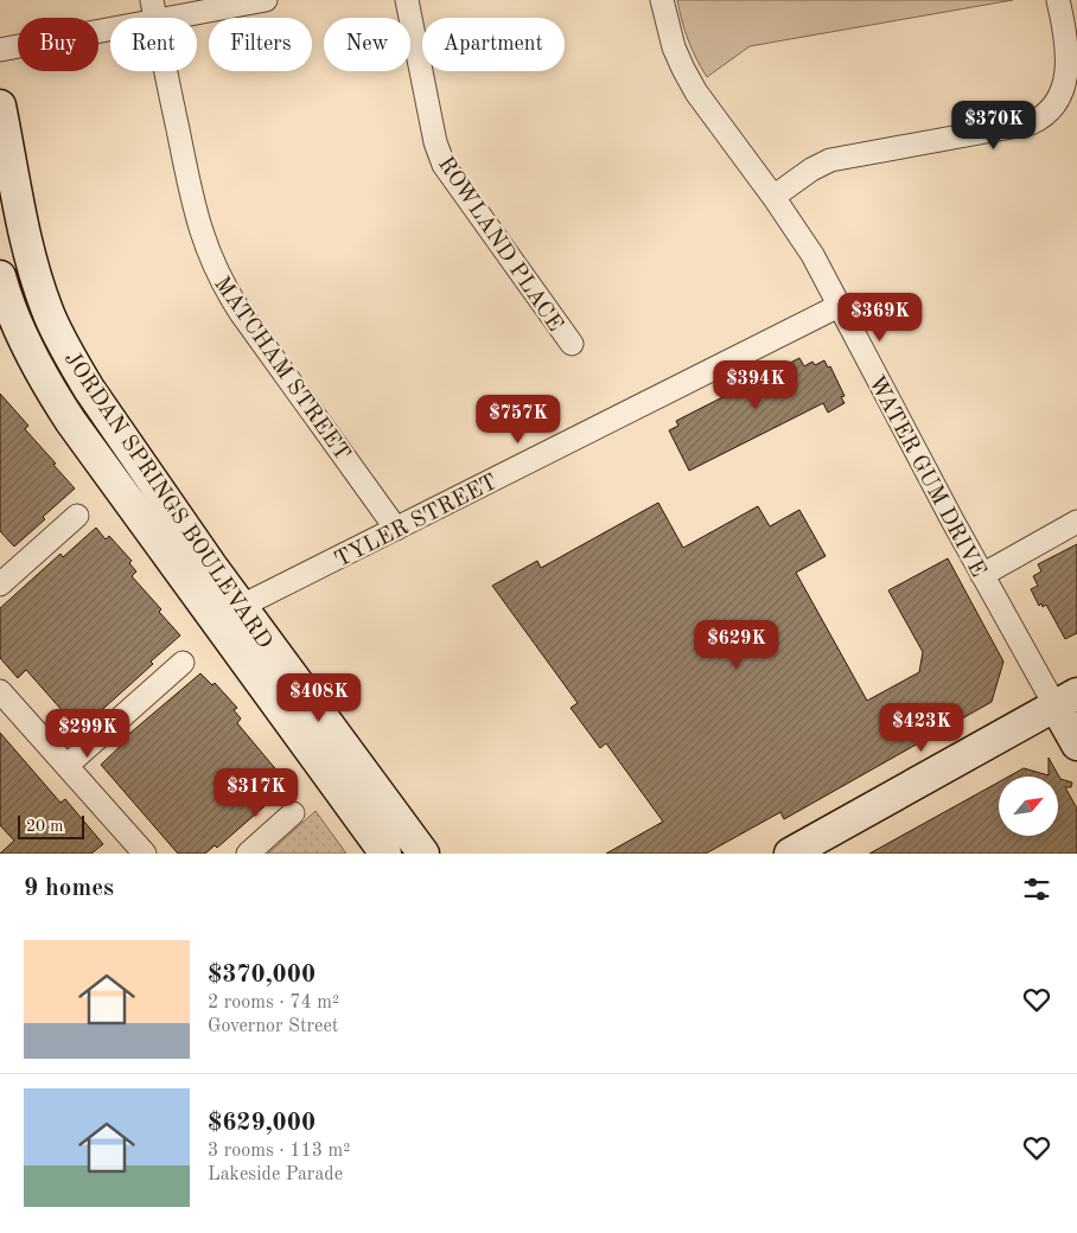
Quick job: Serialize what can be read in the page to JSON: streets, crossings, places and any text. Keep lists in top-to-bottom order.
{
  "streets": {
    "street": [
      "ROWLAND PLACE",
      "MATCHAM STREET",
      "WATER GUM DRIVE",
      "JORDAN SPRINGS BOULEVARD",
      "TYLER STREET"
    ]
  },
  "crossings": [
    ["MATCHAM STREET", "TYLER STREET"],
    ["WATER GUM DRIVE", "TYLER STREET"],
    ["JORDAN SPRINGS BOULEVARD", "TYLER STREET"]
  ],
  "scale_bar": "20 m",
  "north": "top right",
  "page": {
    "chip": [
      "Buy",
      "Rent",
      "Filters",
      "New",
      "Apartment"
    ],
    "price": [
      "$370K",
      "$369K",
      "$394K",
      "$757K",
      "$629K",
      "$408K",
      "$423K",
      "$299K",
      "$317K"
    ],
    "scale": "20 m",
    "heading": "9 homes",
    "list": [
      {
        "name": "$370,000",
        "note": "2 rooms · 74 m² · Governor Street"
      },
      {
        "name": "$629,000",
        "note": "3 rooms · 113 m² · Lakeside Parade"
      }
    ]
  }
}
